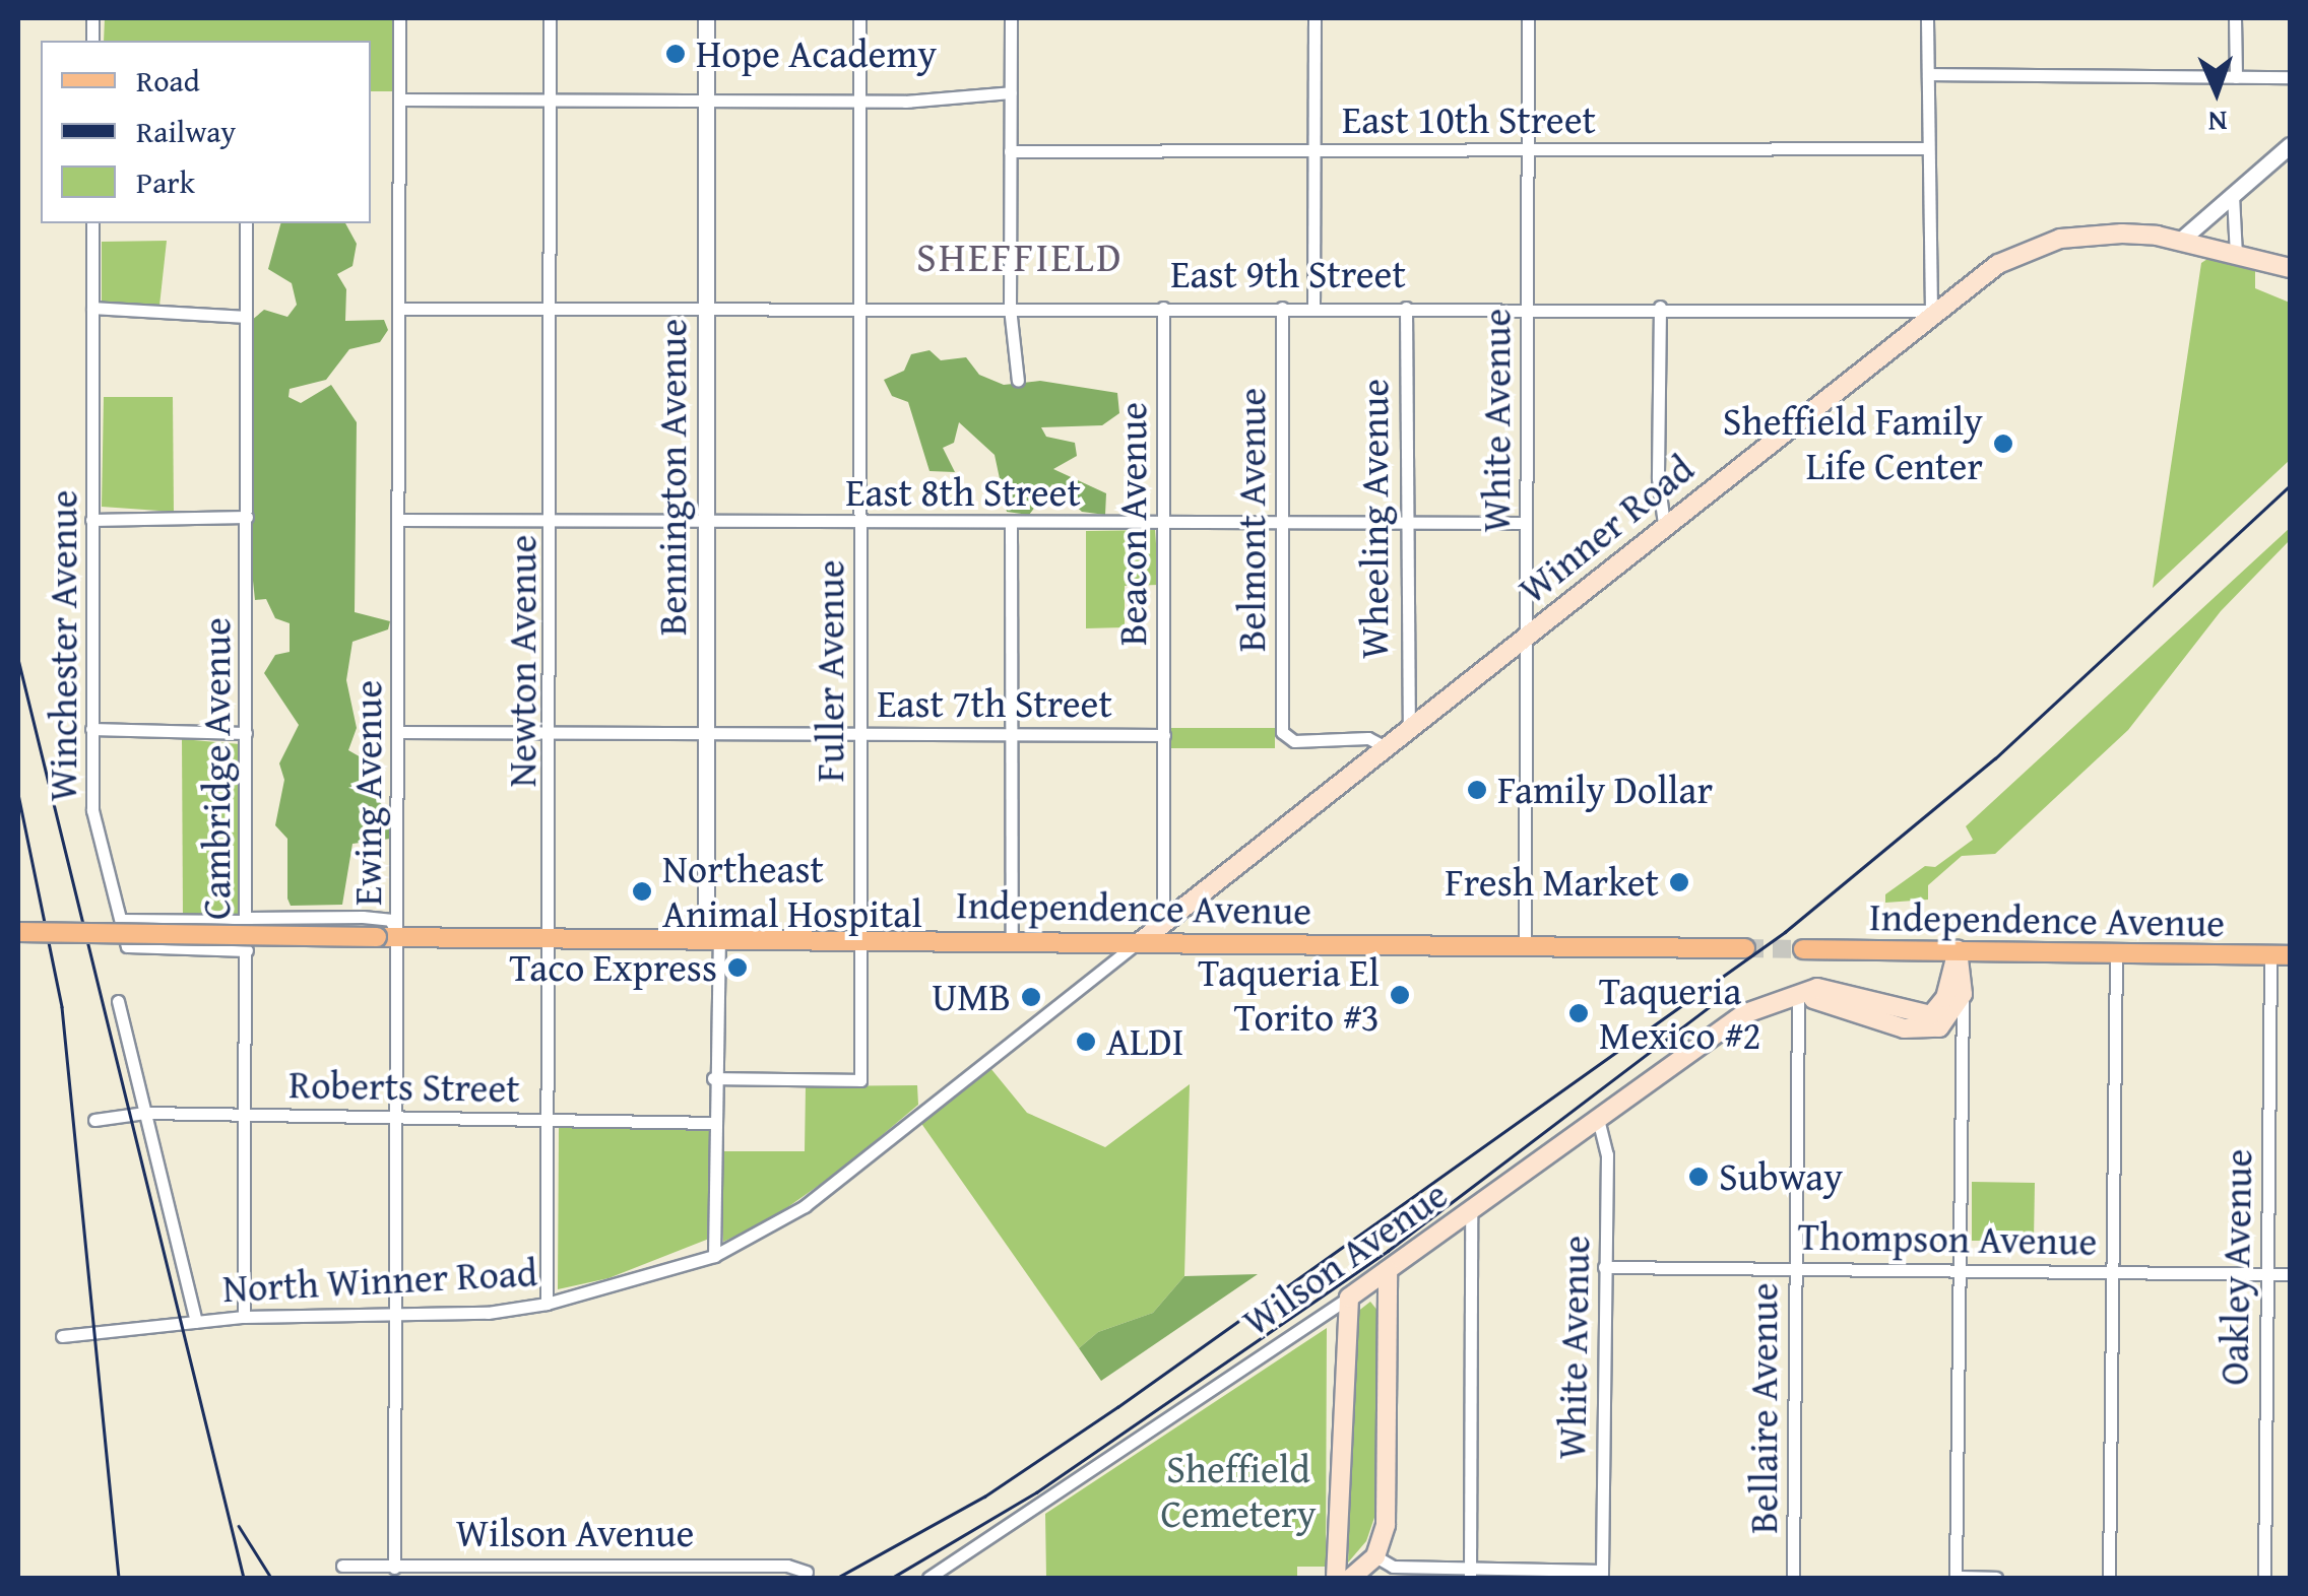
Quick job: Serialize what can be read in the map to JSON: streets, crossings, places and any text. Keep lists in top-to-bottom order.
{
  "streets": {
    "main road": ["Winner Road", "Independence Avenue", "Wilson Avenue"],
    "street": [
      "East 10th Street",
      "East 9th Street",
      "White Avenue",
      "Bennington Avenue",
      "East 8th Street",
      "Wheeling Avenue",
      "Belmont Avenue",
      "Beacon Avenue",
      "Winchester Avenue",
      "Newton Avenue",
      "Fuller Avenue",
      "East 7th Street",
      "Cambridge Avenue",
      "Ewing Avenue",
      "Roberts Street",
      "Thompson Avenue",
      "Oakley Avenue",
      "North Winner Road",
      "Bellaire Avenue"
    ]
  },
  "crossings": [
    ["East 10th Street", "White Avenue"],
    ["East 9th Street", "White Avenue"],
    ["East 9th Street", "Bennington Avenue"],
    ["East 9th Street", "Wheeling Avenue"],
    ["East 9th Street", "Belmont Avenue"],
    ["East 9th Street", "Beacon Avenue"],
    ["East 9th Street", "Winner Road"],
    ["East 9th Street", "Newton Avenue"],
    ["East 9th Street", "Fuller Avenue"],
    ["East 9th Street", "Ewing Avenue"],
    ["White Avenue", "East 8th Street"],
    ["White Avenue", "Winner Road"],
    ["White Avenue", "Independence Avenue"],
    ["White Avenue", "Thompson Avenue"],
    ["White Avenue", "Wilson Avenue"],
    ["Bennington Avenue", "East 8th Street"],
    ["Bennington Avenue", "Fuller Avenue"],
    ["Bennington Avenue", "East 7th Street"],
    ["Bennington Avenue", "Independence Avenue"],
    ["Bennington Avenue", "Roberts Street"],
    ["Bennington Avenue", "North Winner Road"],
    ["East 8th Street", "Wheeling Avenue"],
    ["East 8th Street", "Belmont Avenue"],
    ["East 8th Street", "Beacon Avenue"],
    ["East 8th Street", "Newton Avenue"],
    ["East 8th Street", "Fuller Avenue"],
    ["East 8th Street", "Ewing Avenue"],
    ["Wheeling Avenue", "Winner Road"],
    ["Belmont Avenue", "Winner Road"],
    ["Beacon Avenue", "Winner Road"],
    ["Beacon Avenue", "East 7th Street"],
    ["Winner Road", "Independence Avenue"],
    ["Winner Road", "North Winner Road"],
    ["Winchester Avenue", "Cambridge Avenue"],
    ["Winchester Avenue", "Independence Avenue"],
    ["Newton Avenue", "East 7th Street"],
    ["Newton Avenue", "Independence Avenue"],
    ["Newton Avenue", "Roberts Street"],
    ["Newton Avenue", "North Winner Road"],
    ["Fuller Avenue", "East 7th Street"],
    ["Fuller Avenue", "Independence Avenue"],
    ["East 7th Street", "Ewing Avenue"],
    ["Cambridge Avenue", "Independence Avenue"],
    ["Cambridge Avenue", "Roberts Street"],
    ["Cambridge Avenue", "North Winner Road"],
    ["Ewing Avenue", "Independence Avenue"],
    ["Ewing Avenue", "Roberts Street"],
    ["Ewing Avenue", "Wilson Avenue"],
    ["Ewing Avenue", "North Winner Road"],
    ["Independence Avenue", "Wilson Avenue"],
    ["Independence Avenue", "Oakley Avenue"],
    ["Independence Avenue", "North Winner Road"],
    ["Thompson Avenue", "Oakley Avenue"],
    ["Thompson Avenue", "Bellaire Avenue"],
    ["Wilson Avenue", "Bellaire Avenue"]
  ],
  "districts": ["SHEFFIELD"],
  "parks": ["Sheffield Cemetery"],
  "places": [
    "Hope Academy",
    "Sheffield Family Life Center",
    "Family Dollar",
    "Fresh Market",
    "Northeast Animal Hospital",
    "Taco Express",
    "Taqueria El Torito #3",
    "UMB",
    "Taqueria Mexico #2",
    "ALDI",
    "Subway"
  ],
  "legend": ["Road", "Railway", "Park"],
  "north": "bottom"
}
